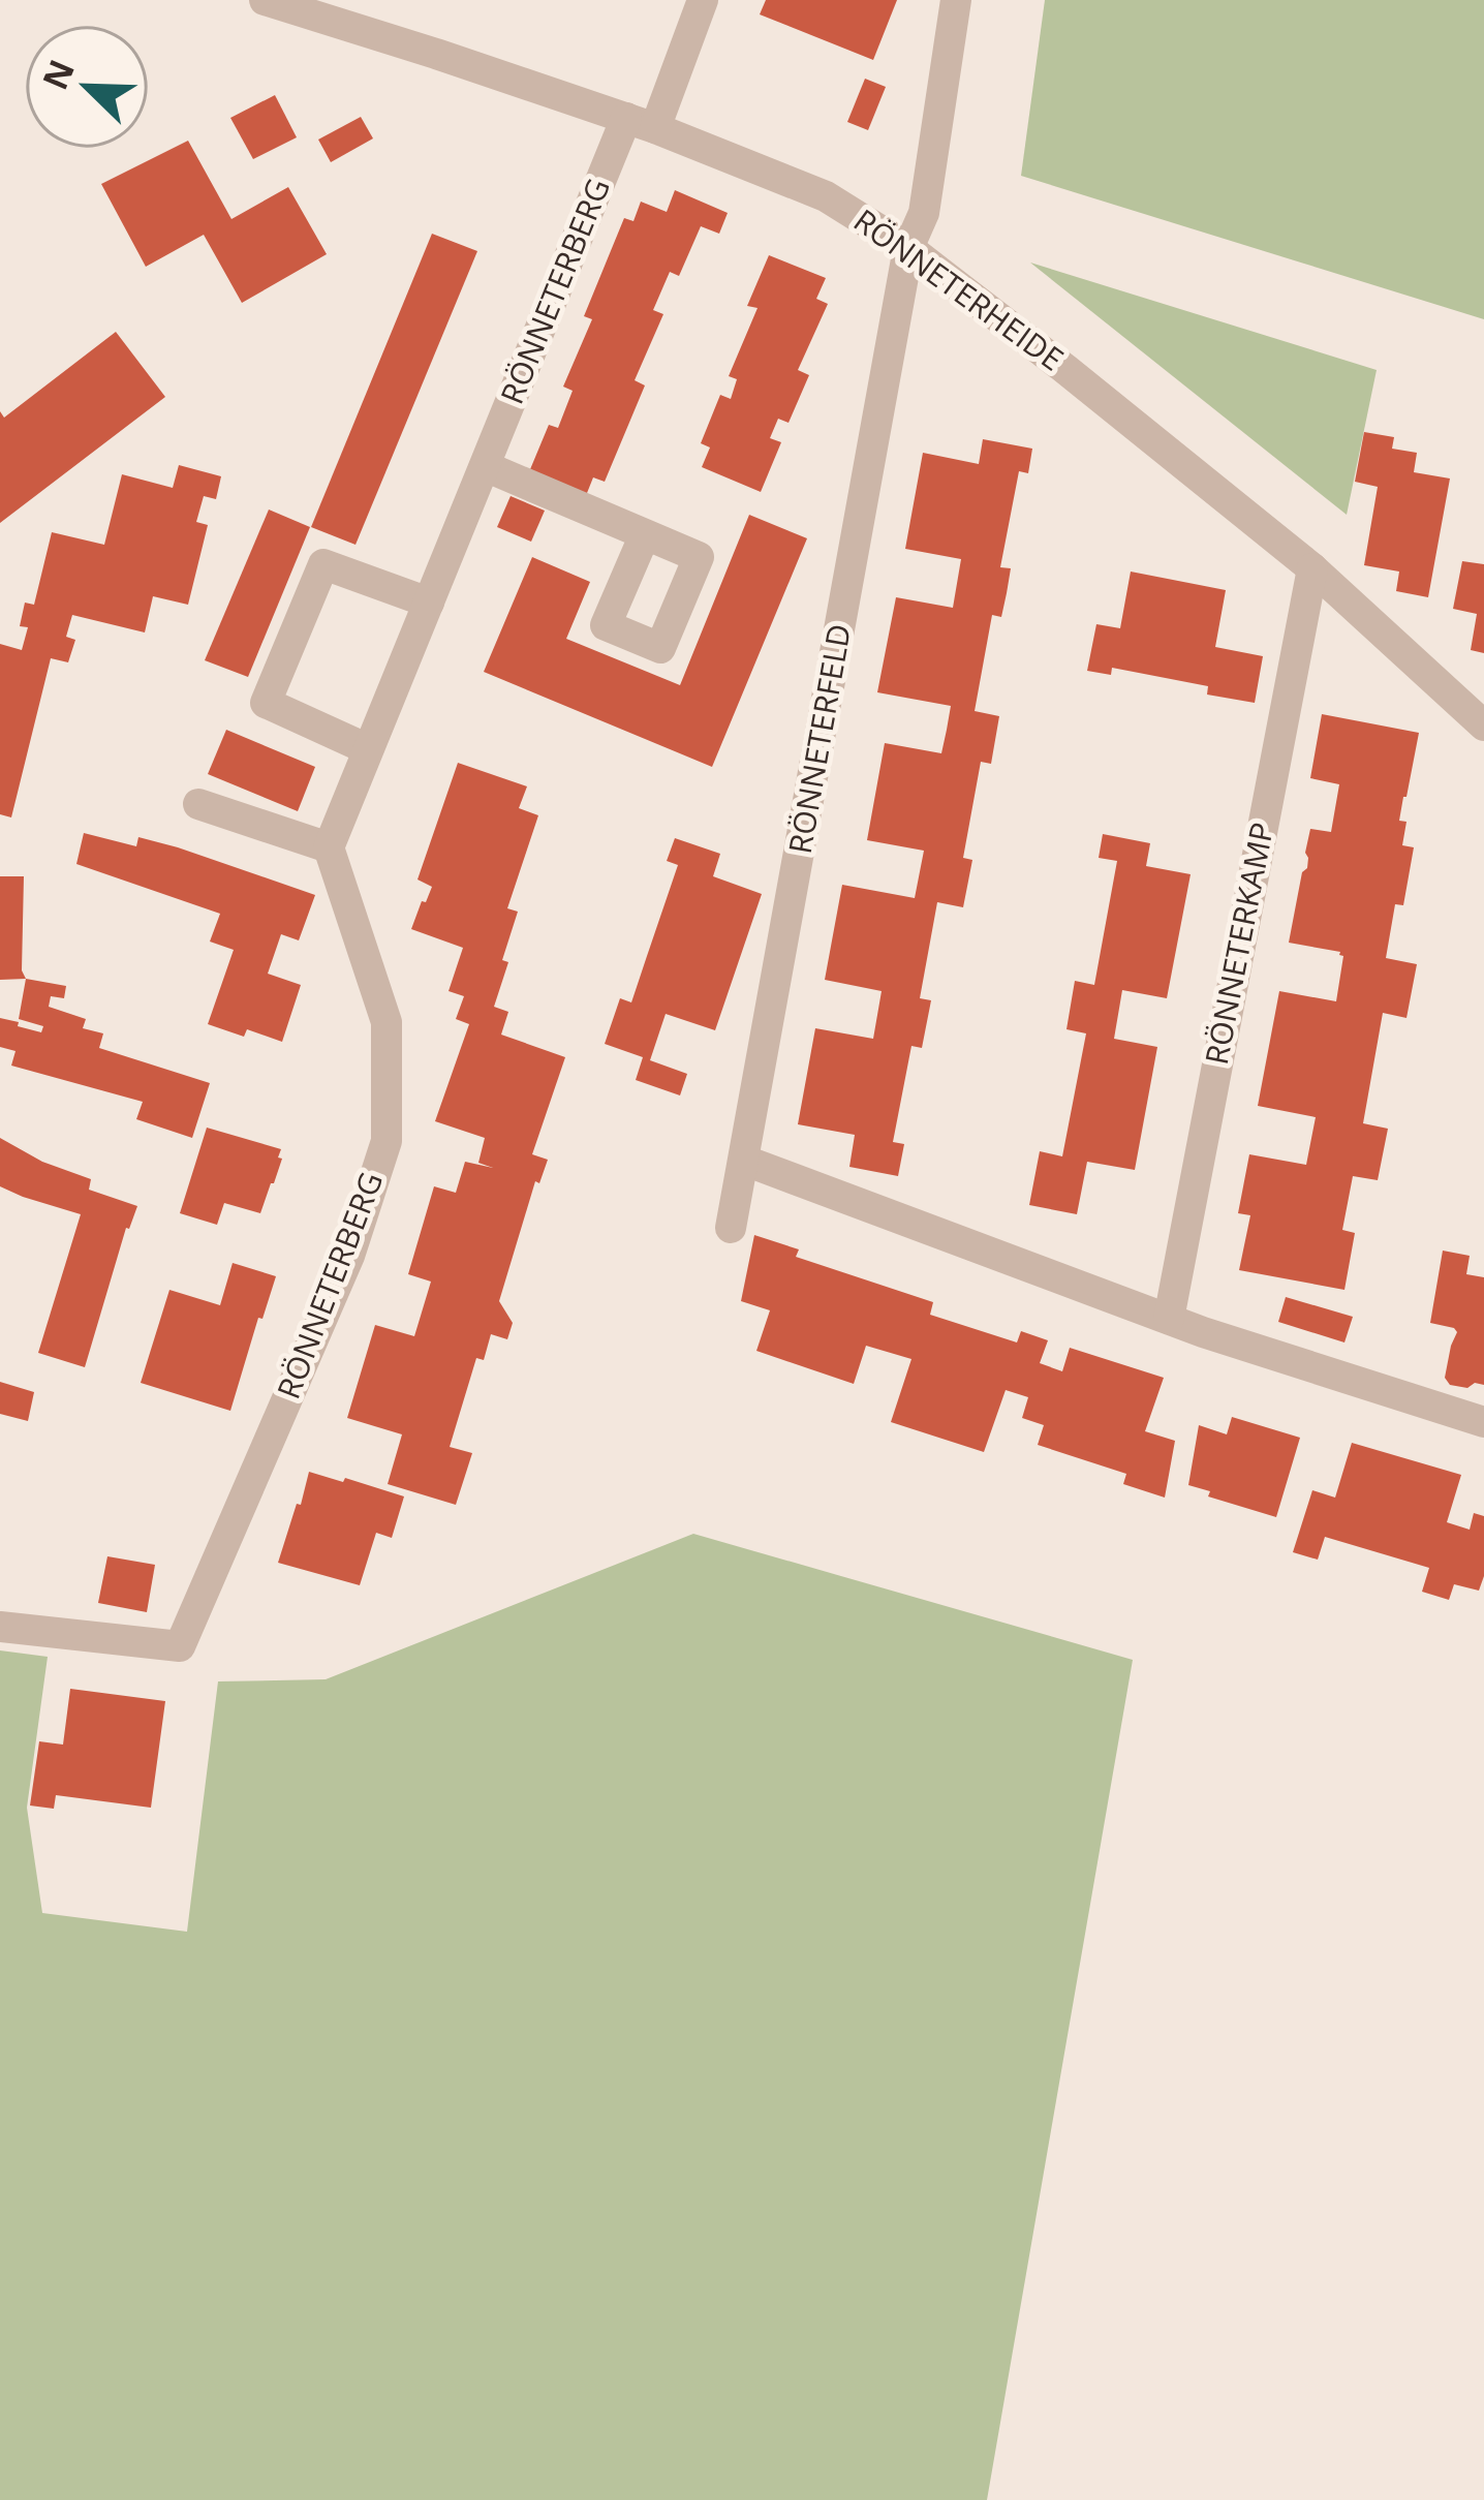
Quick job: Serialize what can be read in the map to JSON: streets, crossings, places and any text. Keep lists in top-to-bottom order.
{
  "streets": {
    "street": [
      "RÖNNETERHEIDE",
      "RÖNNETERBERG",
      "RÖNNETERFELD",
      "RÖNNETERKAMP"
    ]
  },
  "crossings": [
    ["RÖNNETERHEIDE", "RÖNNETERBERG"],
    ["RÖNNETERHEIDE", "RÖNNETERFELD"],
    ["RÖNNETERHEIDE", "RÖNNETERKAMP"]
  ],
  "north": "top left"
}
